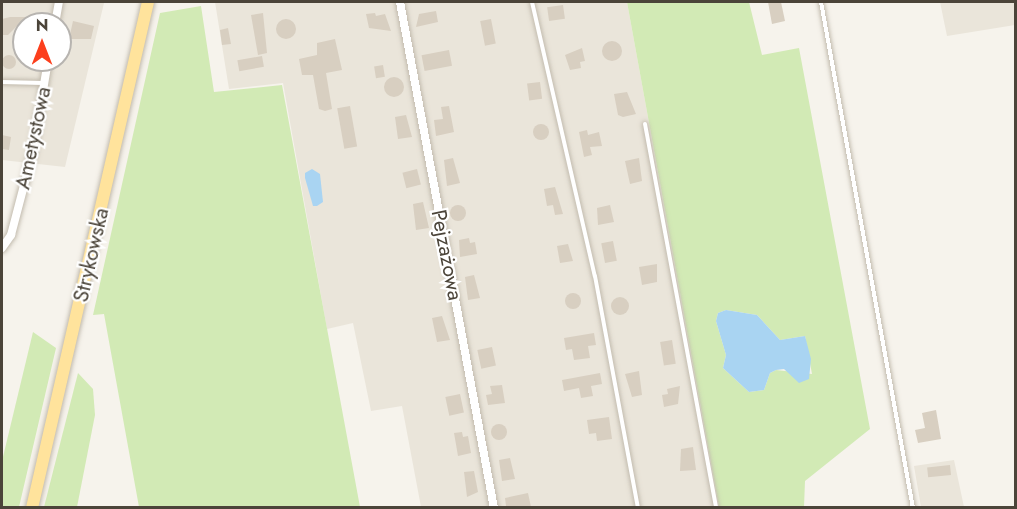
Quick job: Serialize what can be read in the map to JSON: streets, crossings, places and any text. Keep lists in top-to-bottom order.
{
  "streets": {
    "main road": ["Strykowska"],
    "street": ["Ametystowa", "Pejzażowa"]
  },
  "north": "top"
}
